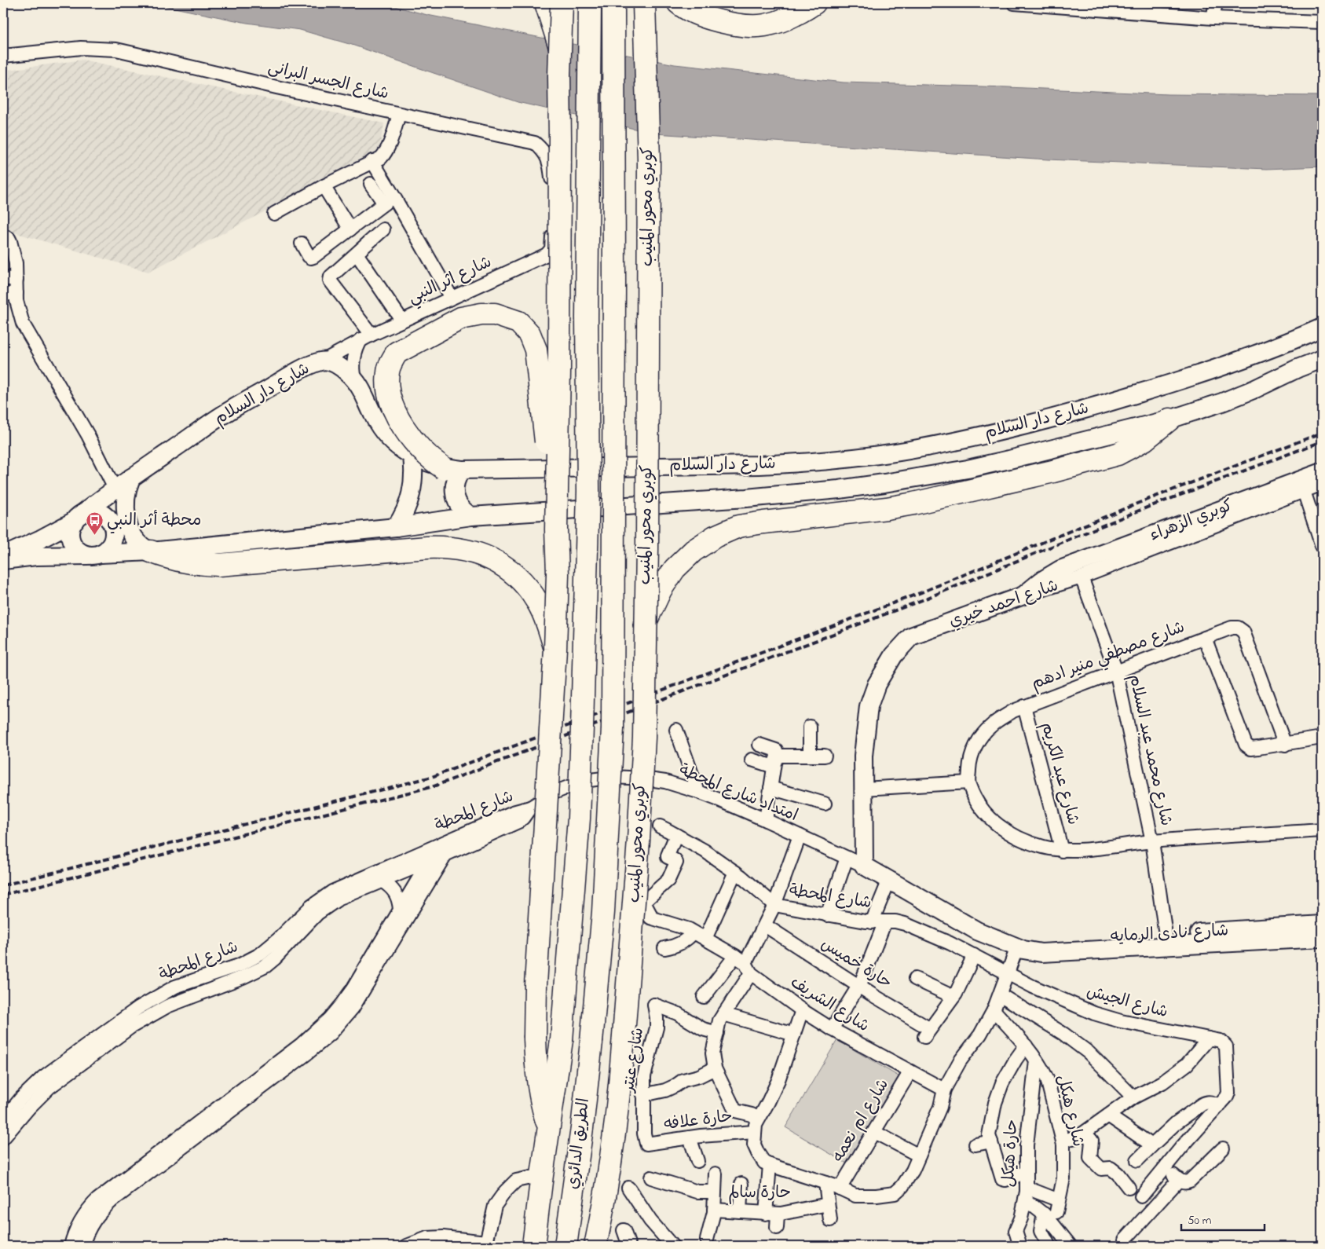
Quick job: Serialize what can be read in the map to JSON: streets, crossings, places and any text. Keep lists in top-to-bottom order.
{
  "streets": {
    "highway": ["كوبري محور المنيب", "الطريق الدائري"],
    "main road": [
      "شارع دار السلام",
      "كوبري الزهراء",
      "شارع احمد خيري",
      "شارع نادى الرمايه"
    ],
    "street": [
      "شارع الجسر البرانى",
      "شارع اثر النبي",
      "شارع مصطفي منير ادهم",
      "شارع محمد عبد السلام",
      "شارع عبد الكريم",
      "امتداد شارع المحطة",
      "شارع المحطة",
      "حارة خميس",
      "شارع الجيش",
      "شارع الشريف",
      "شارع عنتر",
      "شارع هيكل",
      "حارة علافه",
      "شارع ام نعمه",
      "حارة هيكل",
      "حارة سالم"
    ]
  },
  "crossings": [
    ["شارع الجسر البرانى", "شارع اثر النبي"],
    ["كوبري محور المنيب", "الطريق الدائري"],
    ["شارع اثر النبي", "شارع دار السلام"],
    ["كوبري الزهراء", "شارع احمد خيري"],
    ["شارع احمد خيري", "شارع محمد عبد السلام"],
    ["شارع احمد خيري", "امتداد شارع المحطة"],
    ["شارع احمد خيري", "شارع نادى الرمايه"],
    ["شارع مصطفي منير ادهم", "شارع محمد عبد السلام"],
    ["شارع مصطفي منير ادهم", "شارع عبد الكريم"],
    ["شارع محمد عبد السلام", "شارع نادى الرمايه"],
    ["امتداد شارع المحطة", "شارع المحطة"],
    ["امتداد شارع المحطة", "شارع نادى الرمايه"],
    ["شارع المحطة", "شارع الجيش"],
    ["شارع المحطة", "شارع الشريف"],
    ["شارع الشريف", "شارع ام نعمه"],
    ["شارع عنتر", "حارة علافه"],
    ["شارع هيكل", "حارة هيكل"]
  ],
  "places": {
    "bus stop": ["محطة أثر النبي"]
  },
  "scale_bar": "50 m"
}
